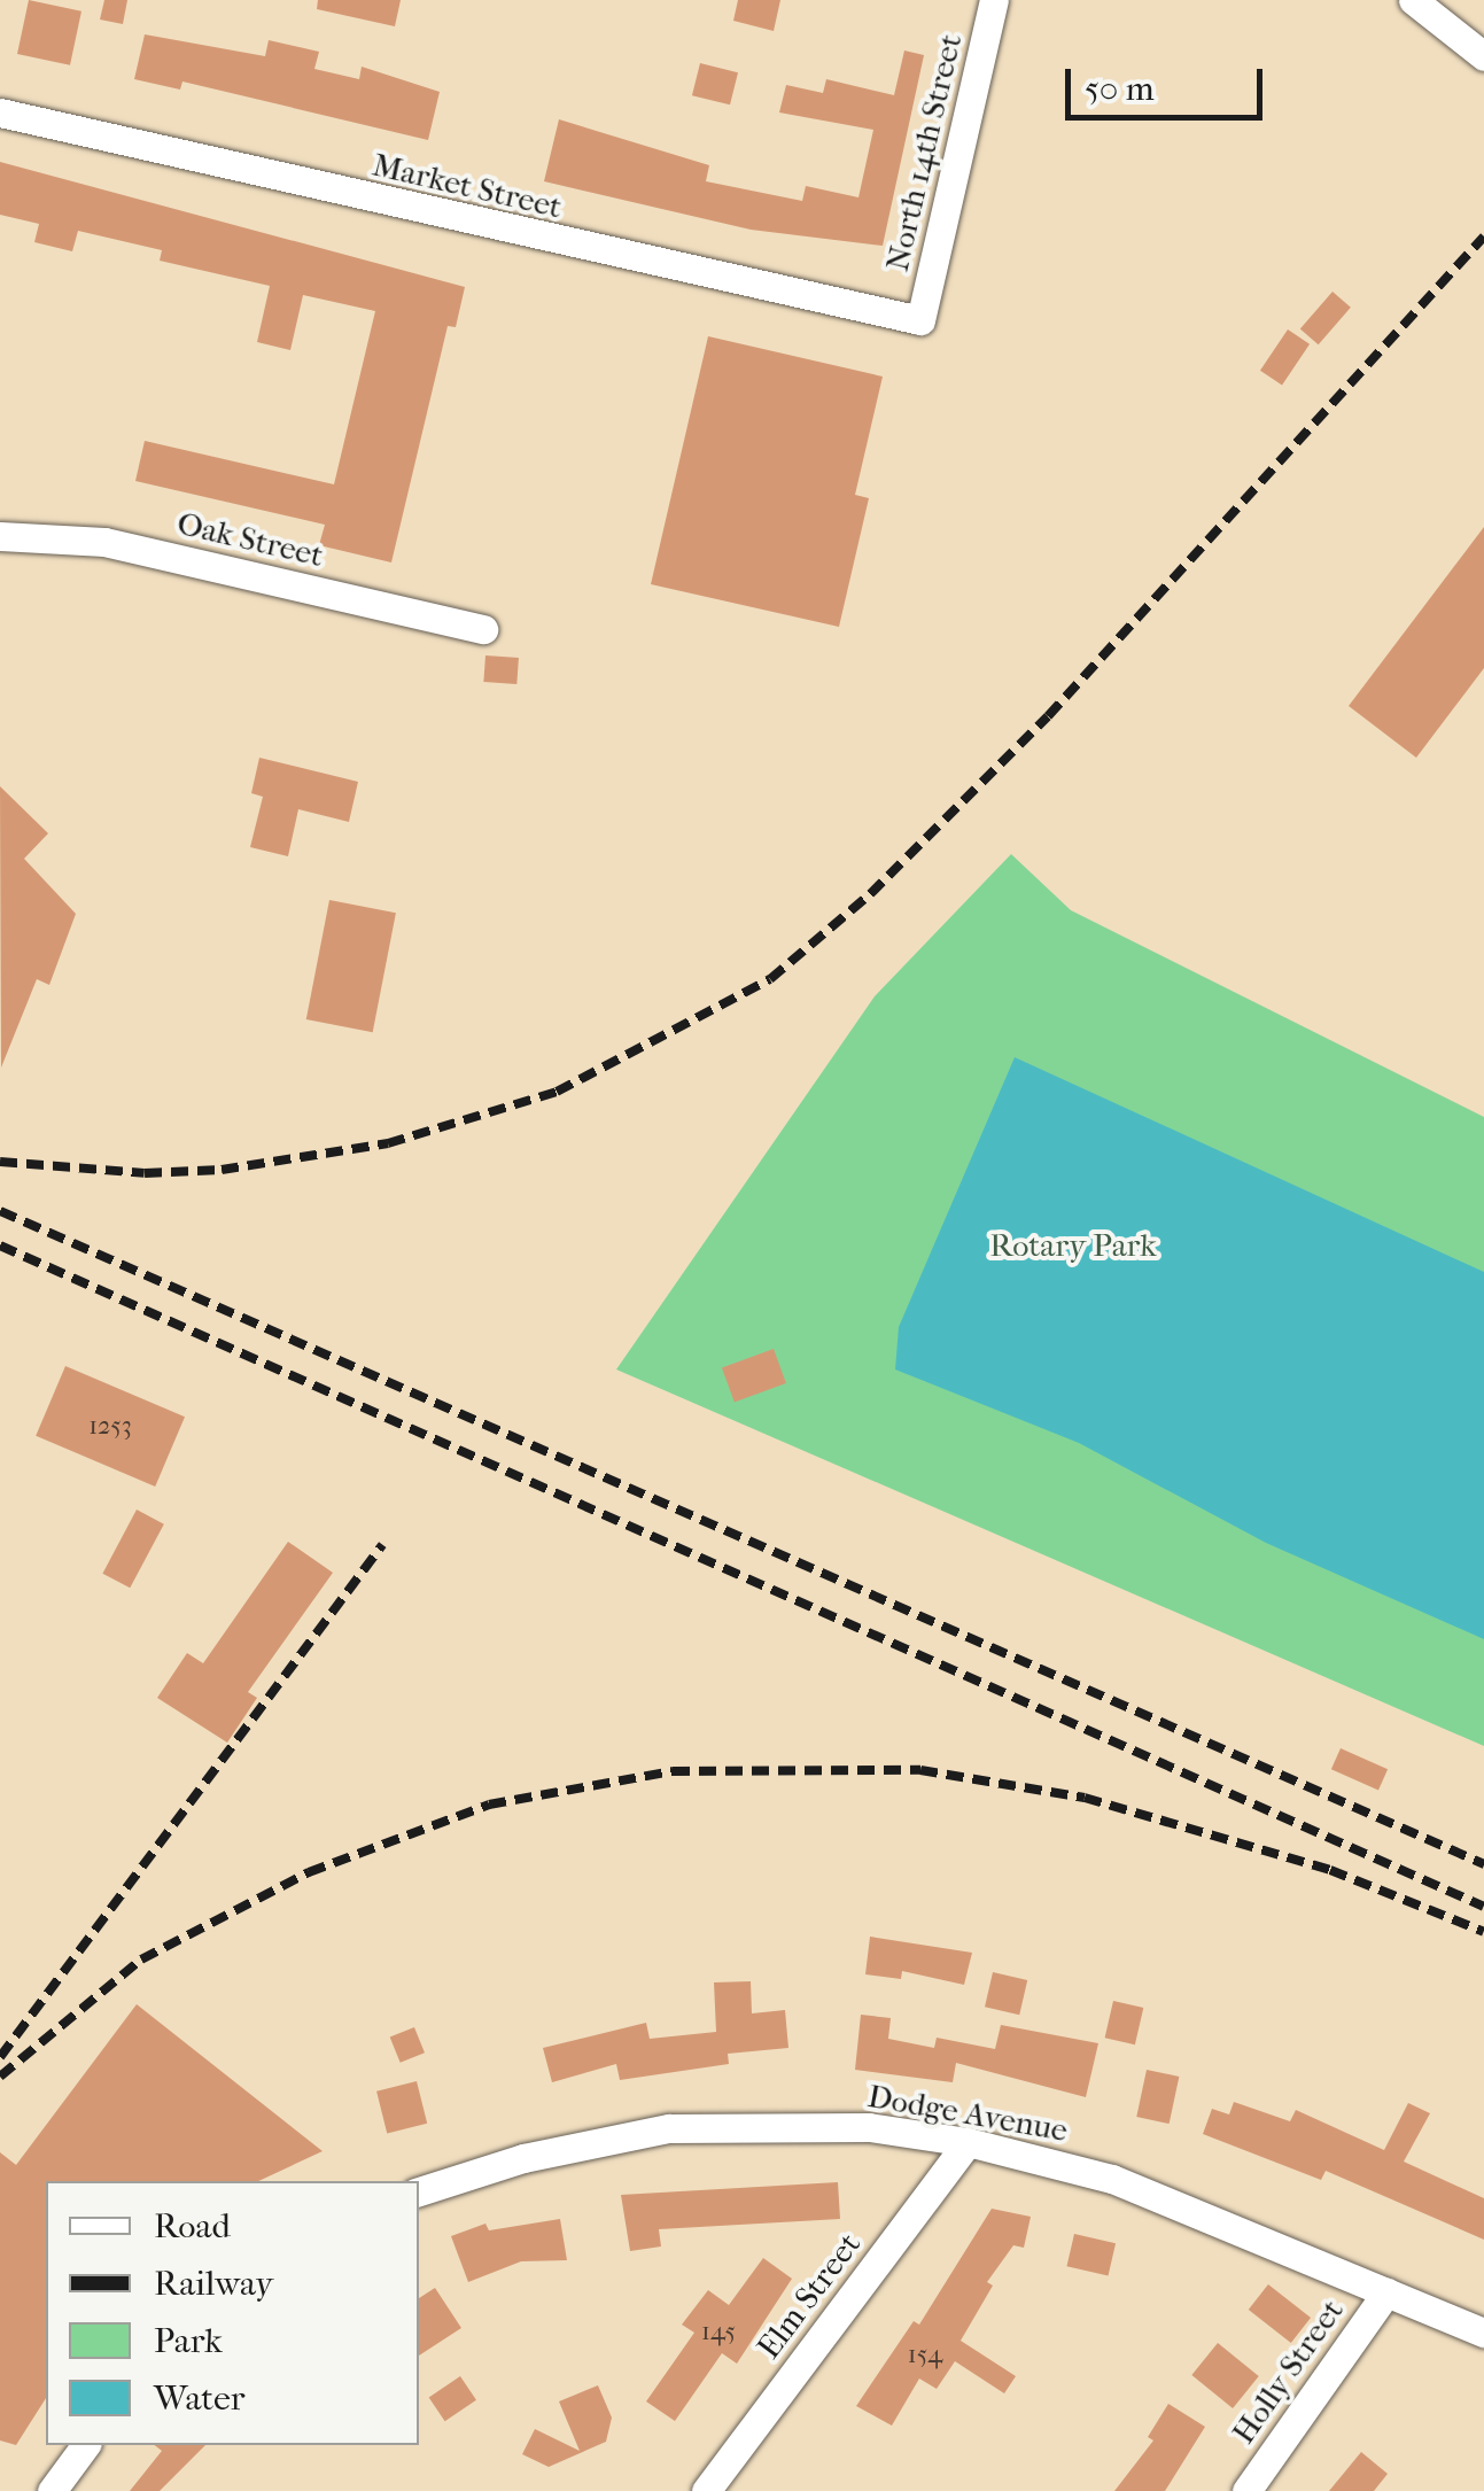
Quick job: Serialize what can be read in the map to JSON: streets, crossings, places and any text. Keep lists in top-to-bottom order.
{
  "streets": {
    "street": [
      "North 14th Street",
      "Market Street",
      "Oak Street",
      "Dodge Avenue",
      "Elm Street",
      "Holly Street"
    ]
  },
  "crossings": [
    ["North 14th Street", "Market Street"],
    ["Dodge Avenue", "Elm Street"],
    ["Dodge Avenue", "Holly Street"]
  ],
  "parks": ["Rotary Park"],
  "house_numbers": ["1253", "145", "154"],
  "legend": [
    "Road",
    "Railway",
    "Park",
    "Water"
  ],
  "scale_bar": "50 m"
}
